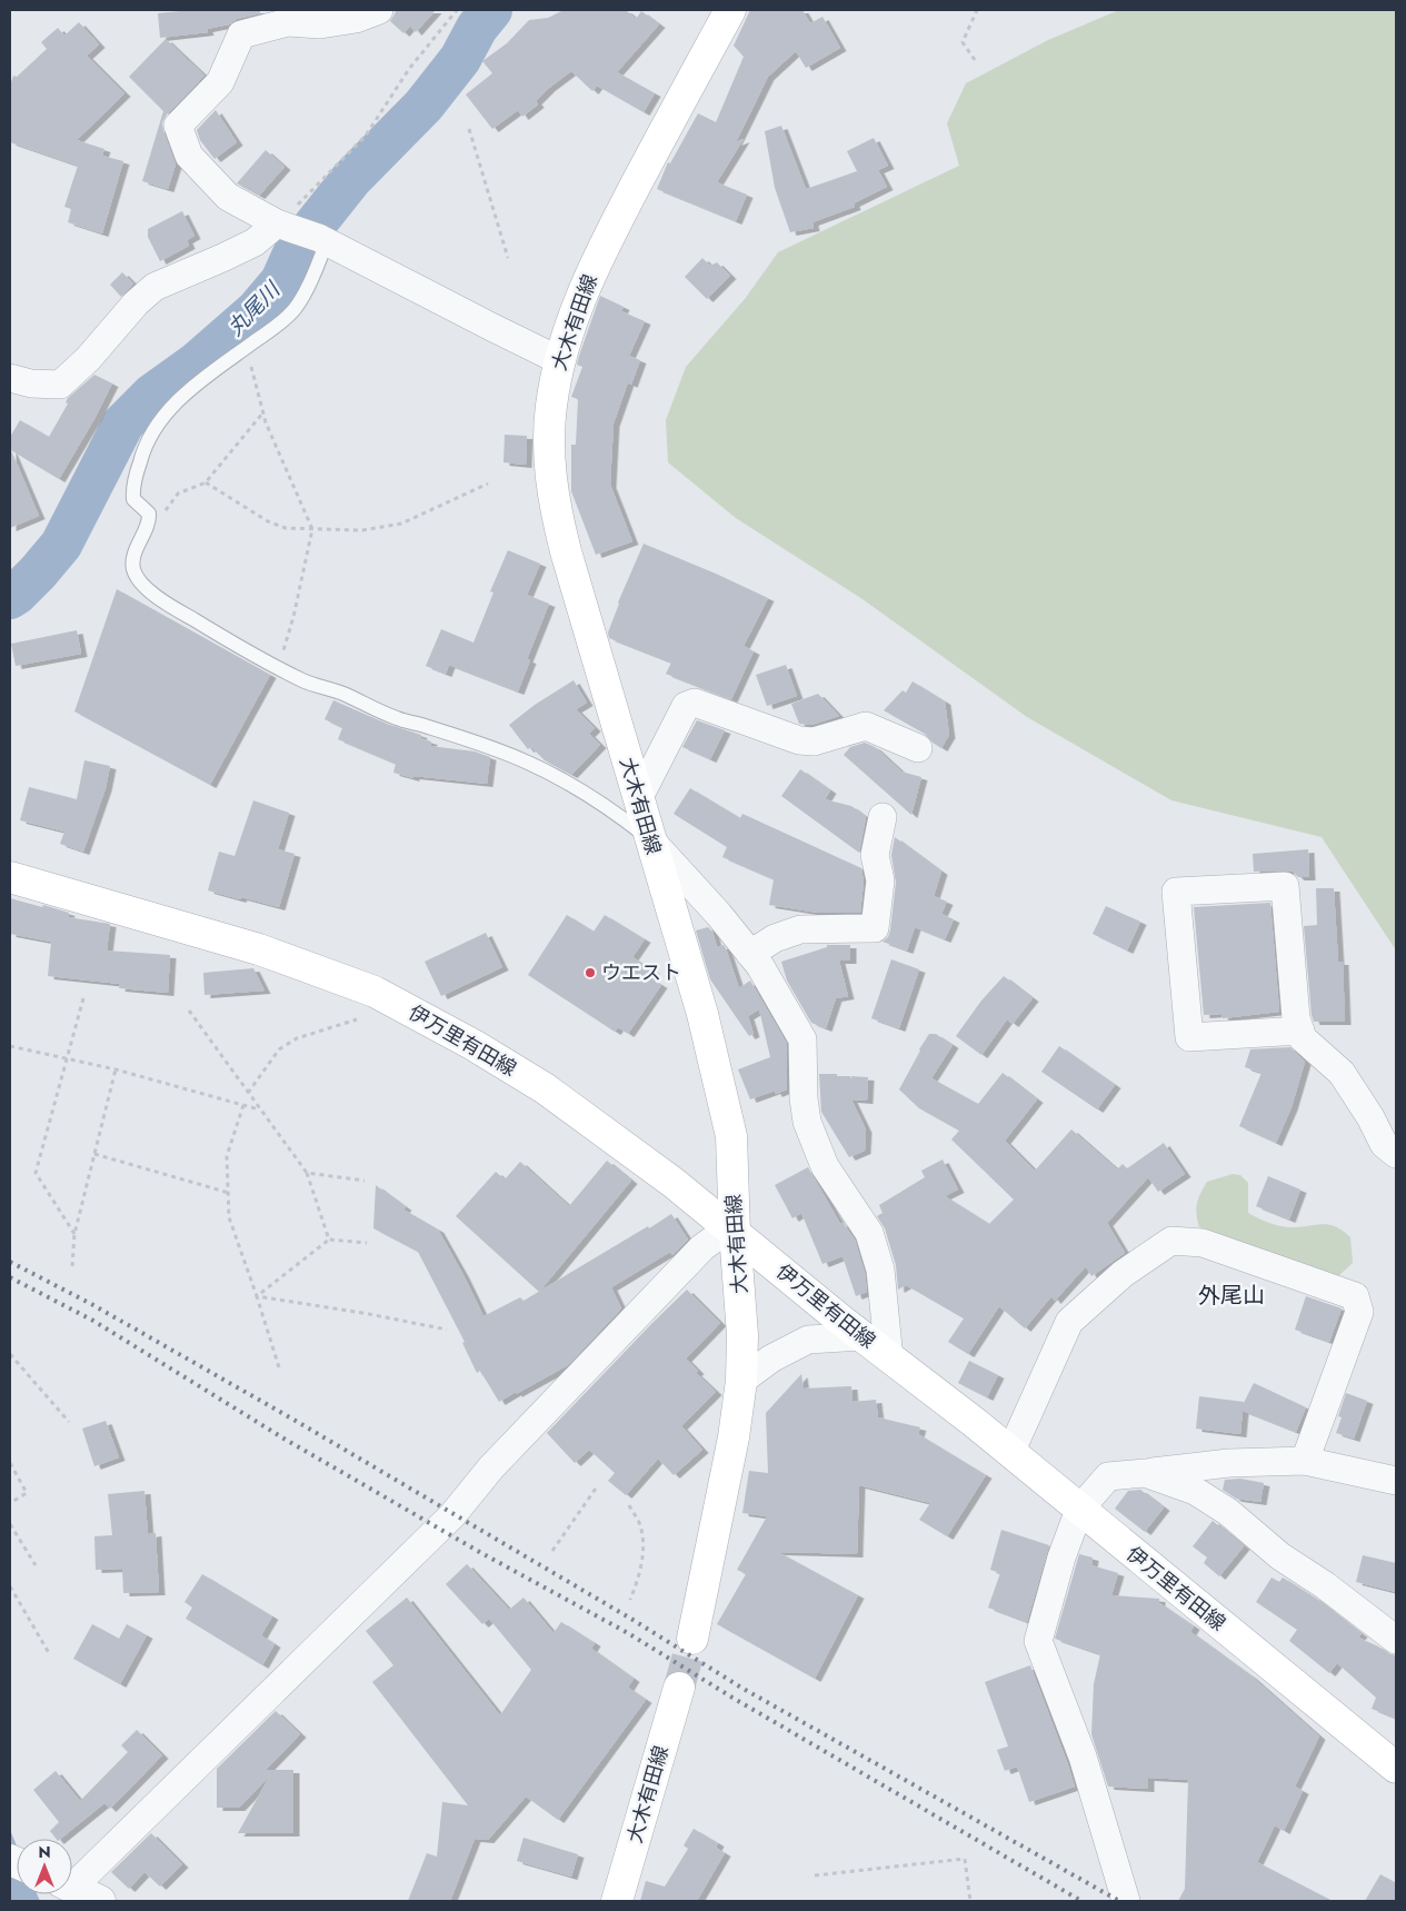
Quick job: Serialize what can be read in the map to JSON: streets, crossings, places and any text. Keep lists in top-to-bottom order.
{
  "streets": {
    "main road": ["大木有田線", "伊万里有田線"]
  },
  "crossings": [
    ["大木有田線", "伊万里有田線"]
  ],
  "districts": ["外尾山"],
  "water": ["丸尾川"],
  "places": ["ウエスト"],
  "north": "top"
}
